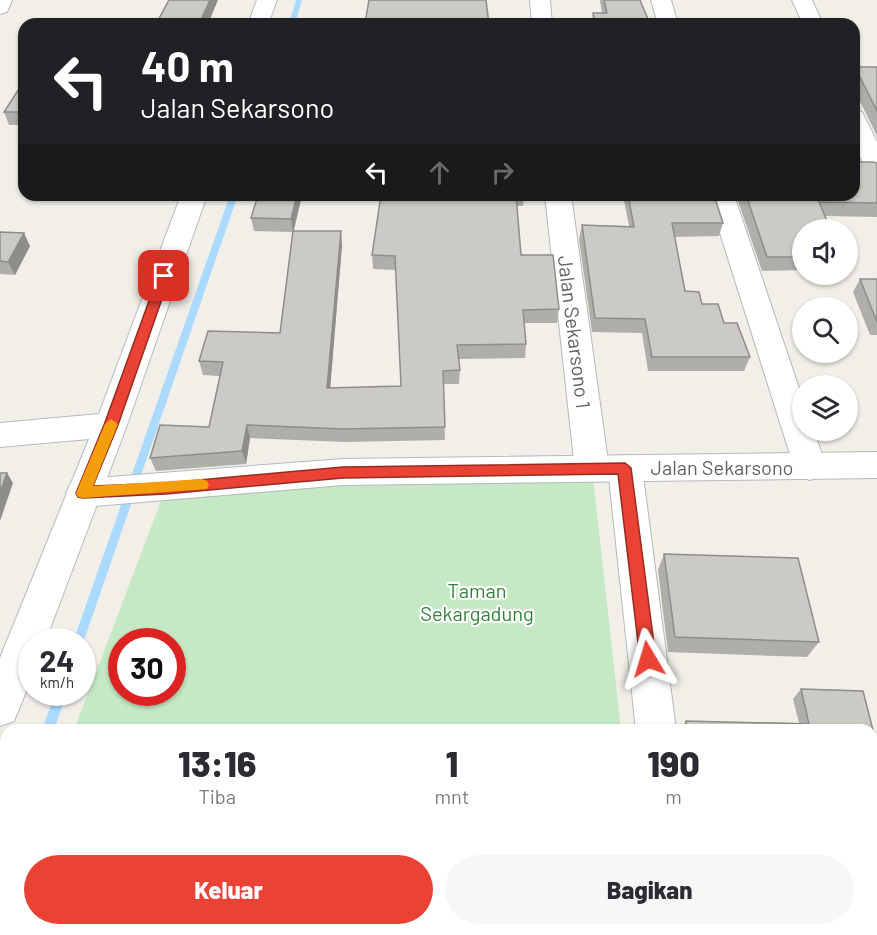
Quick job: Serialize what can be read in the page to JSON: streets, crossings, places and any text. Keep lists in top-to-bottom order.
{
  "streets": {
    "street": ["Jalan Sekarsono 1", "Jalan Sekarsono"]
  },
  "crossings": [
    ["Jalan Sekarsono 1", "Jalan Sekarsono"]
  ],
  "parks": ["Taman Sekargadung"],
  "page": {
    "turn": ["40 m", "Jalan Sekarsono"],
    "speed": "24 km/h",
    "limit": "30",
    "eta": [
      "13:16",
      "Tiba",
      "1",
      "mnt",
      "190",
      "m"
    ],
    "buttons": ["Keluar", "Bagikan"]
  }
}
